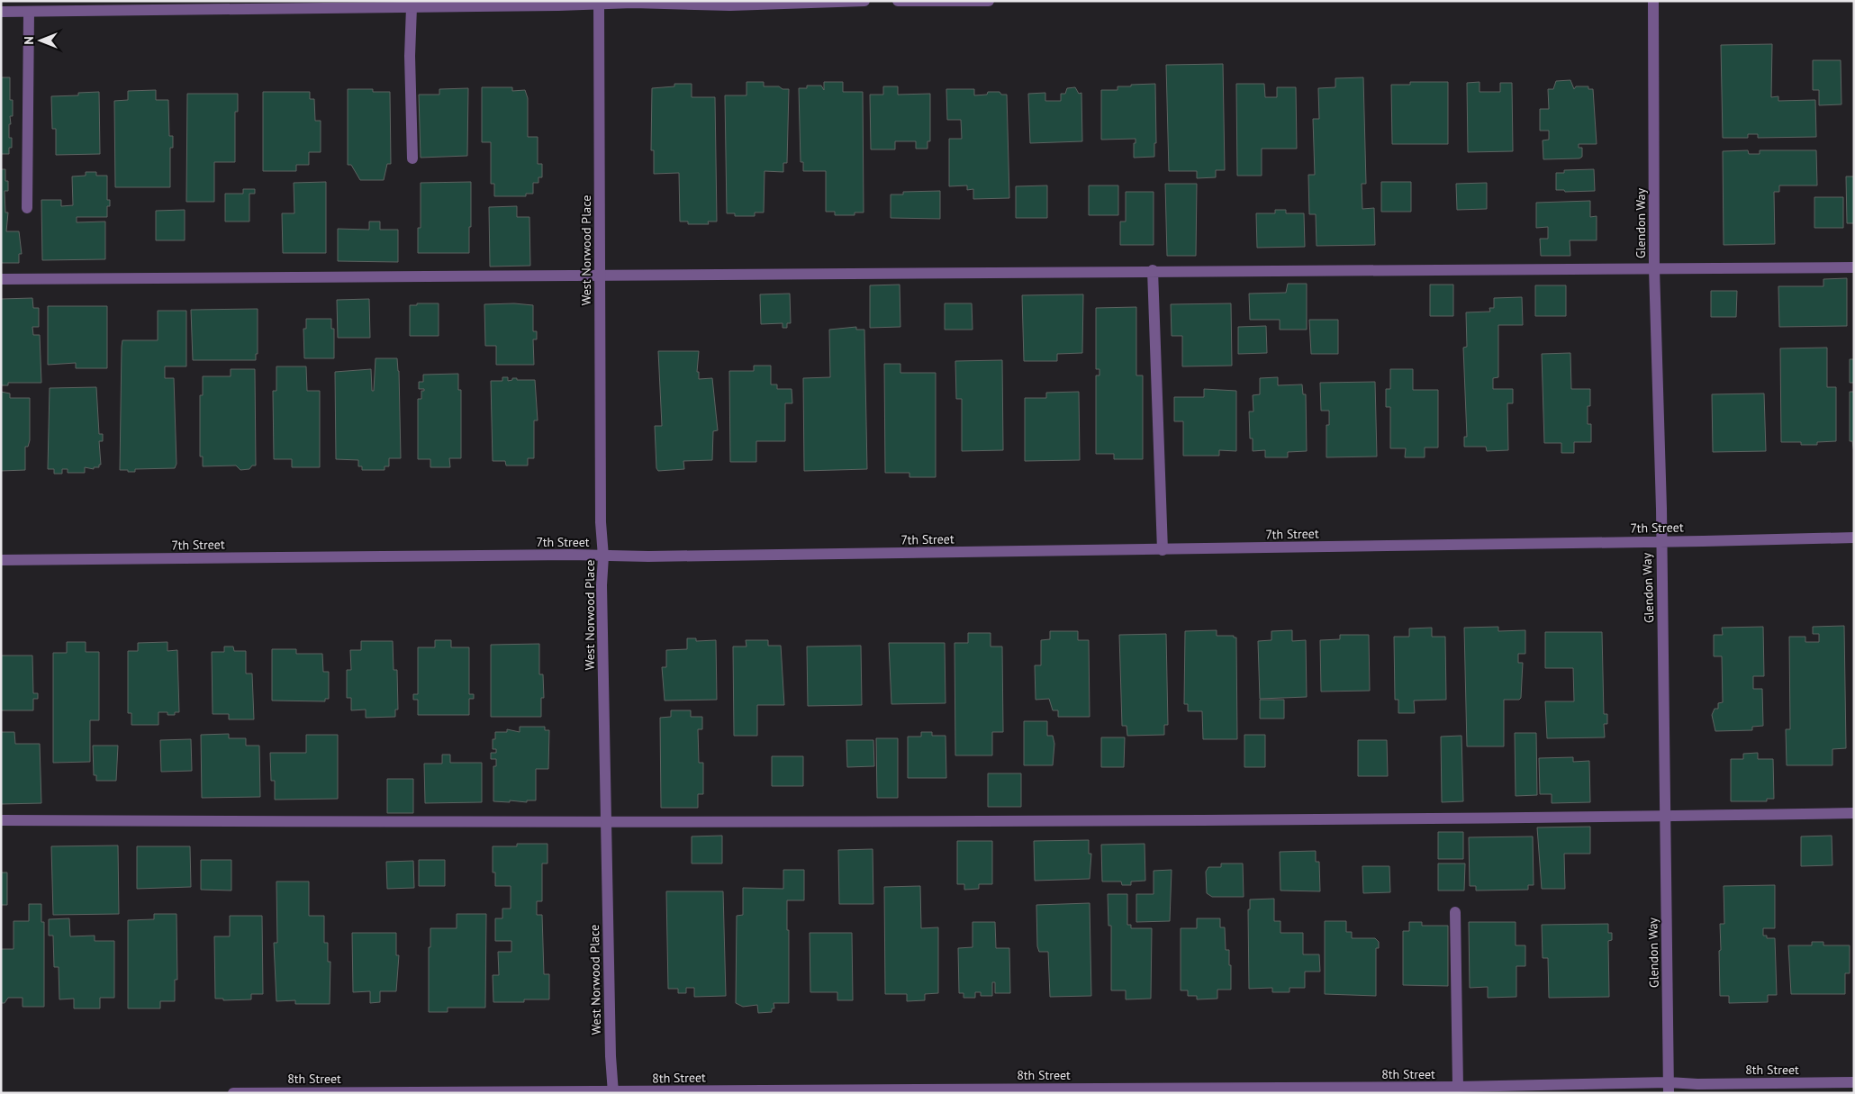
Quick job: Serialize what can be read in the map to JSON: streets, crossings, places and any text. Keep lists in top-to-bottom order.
{
  "streets": {
    "street": [
      "Glendon Way",
      "West Norwood Place",
      "7th Street",
      "8th Street"
    ]
  },
  "crossings": [
    ["Glendon Way", "7th Street"],
    ["Glendon Way", "8th Street"],
    ["West Norwood Place", "7th Street"],
    ["West Norwood Place", "8th Street"]
  ],
  "north": "left"
}
